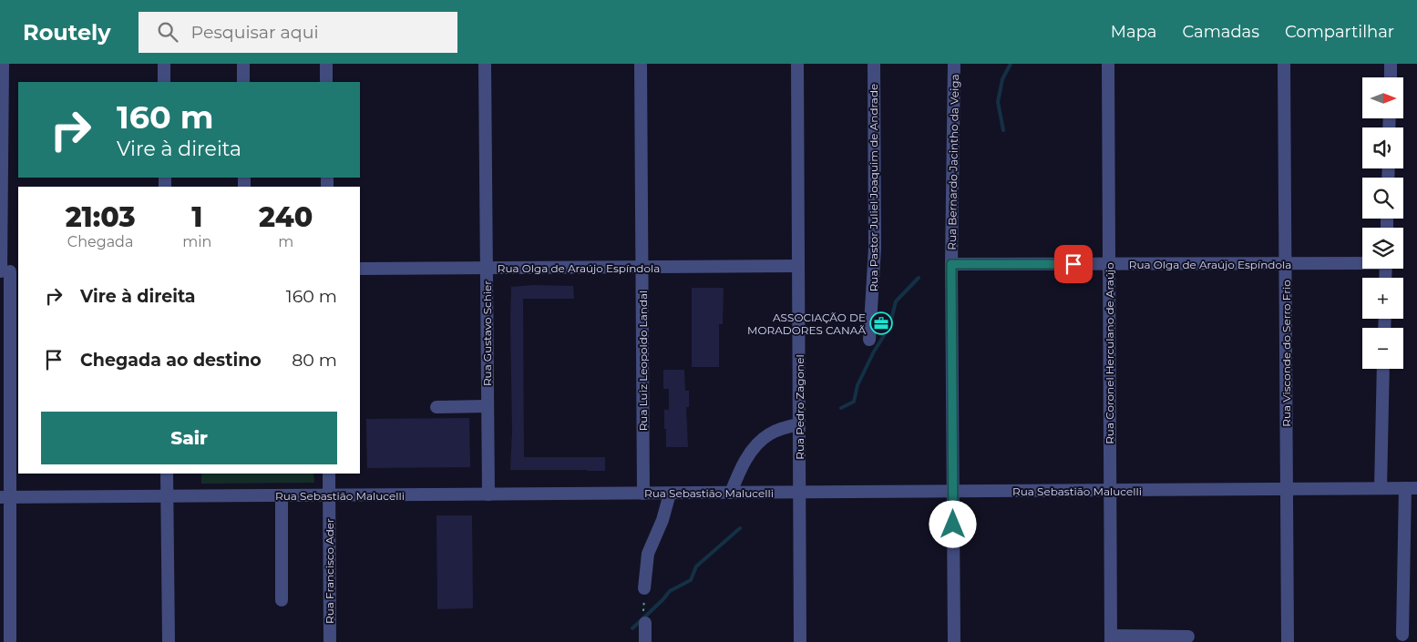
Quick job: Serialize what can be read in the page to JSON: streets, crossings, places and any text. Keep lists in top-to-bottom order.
{
  "streets": {
    "street": [
      "Rua Bernardo Jacintho da Veiga",
      "Rua Pastor Juliel Joaquim de Andrade",
      "Rua Olga de Araújo Espíndola",
      "Rua Gustavo Schier",
      "Rua Coronel Herculano de Araújo",
      "Rua Visconde do Serro Frio",
      "Rua Luiz Leopoldo Landal",
      "Rua Pedro Zagonel",
      "Rua Sebastião Malucelli",
      "Rua Francisco Ader"
    ]
  },
  "crossings": [
    ["Rua Bernardo Jacintho da Veiga", "Rua Olga de Araújo Espíndola"],
    ["Rua Bernardo Jacintho da Veiga", "Rua Sebastião Malucelli"],
    ["Rua Olga de Araújo Espíndola", "Rua Gustavo Schier"],
    ["Rua Olga de Araújo Espíndola", "Rua Coronel Herculano de Araújo"],
    ["Rua Olga de Araújo Espíndola", "Rua Visconde do Serro Frio"],
    ["Rua Olga de Araújo Espíndola", "Rua Luiz Leopoldo Landal"],
    ["Rua Olga de Araújo Espíndola", "Rua Pedro Zagonel"],
    ["Rua Gustavo Schier", "Rua Sebastião Malucelli"],
    ["Rua Coronel Herculano de Araújo", "Rua Sebastião Malucelli"],
    ["Rua Visconde do Serro Frio", "Rua Sebastião Malucelli"],
    ["Rua Luiz Leopoldo Landal", "Rua Sebastião Malucelli"],
    ["Rua Pedro Zagonel", "Rua Sebastião Malucelli"],
    ["Rua Sebastião Malucelli", "Rua Francisco Ader"]
  ],
  "places": {
    "office": ["ASSOCIAÇÃO DE MORADORES CANAÃ"]
  },
  "north": "right",
  "page": {
    "header": "Routely",
    "search": "Pesquisar aqui",
    "nav": ["Mapa", "Camadas", "Compartilhar"],
    "map_buttons": ["+", "−"],
    "turn": ["160 m", "Vire à direita"],
    "eta": [
      "21:03",
      "Chegada",
      "1",
      "min",
      "240",
      "m"
    ],
    "list": [
      {
        "name": "Vire à direita",
        "value": "160 m"
      },
      {
        "name": "Chegada ao destino",
        "value": "80 m"
      }
    ],
    "buttons": "Sair"
  }
}
